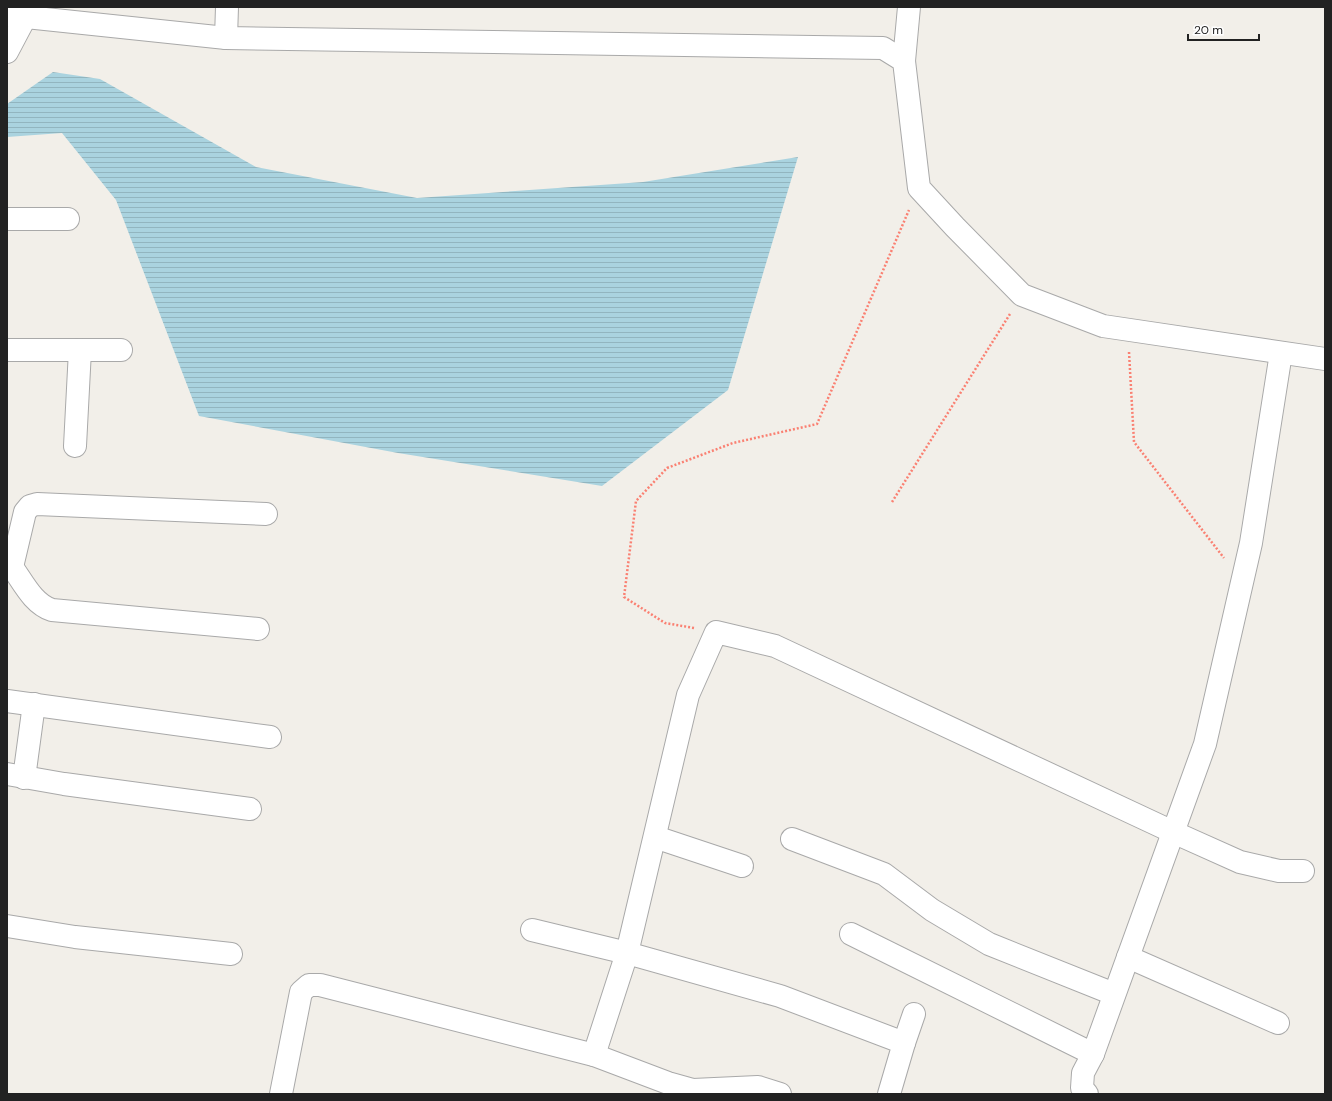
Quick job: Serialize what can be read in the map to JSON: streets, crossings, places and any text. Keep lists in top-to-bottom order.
{
  "scale_bar": "20 m"
}
